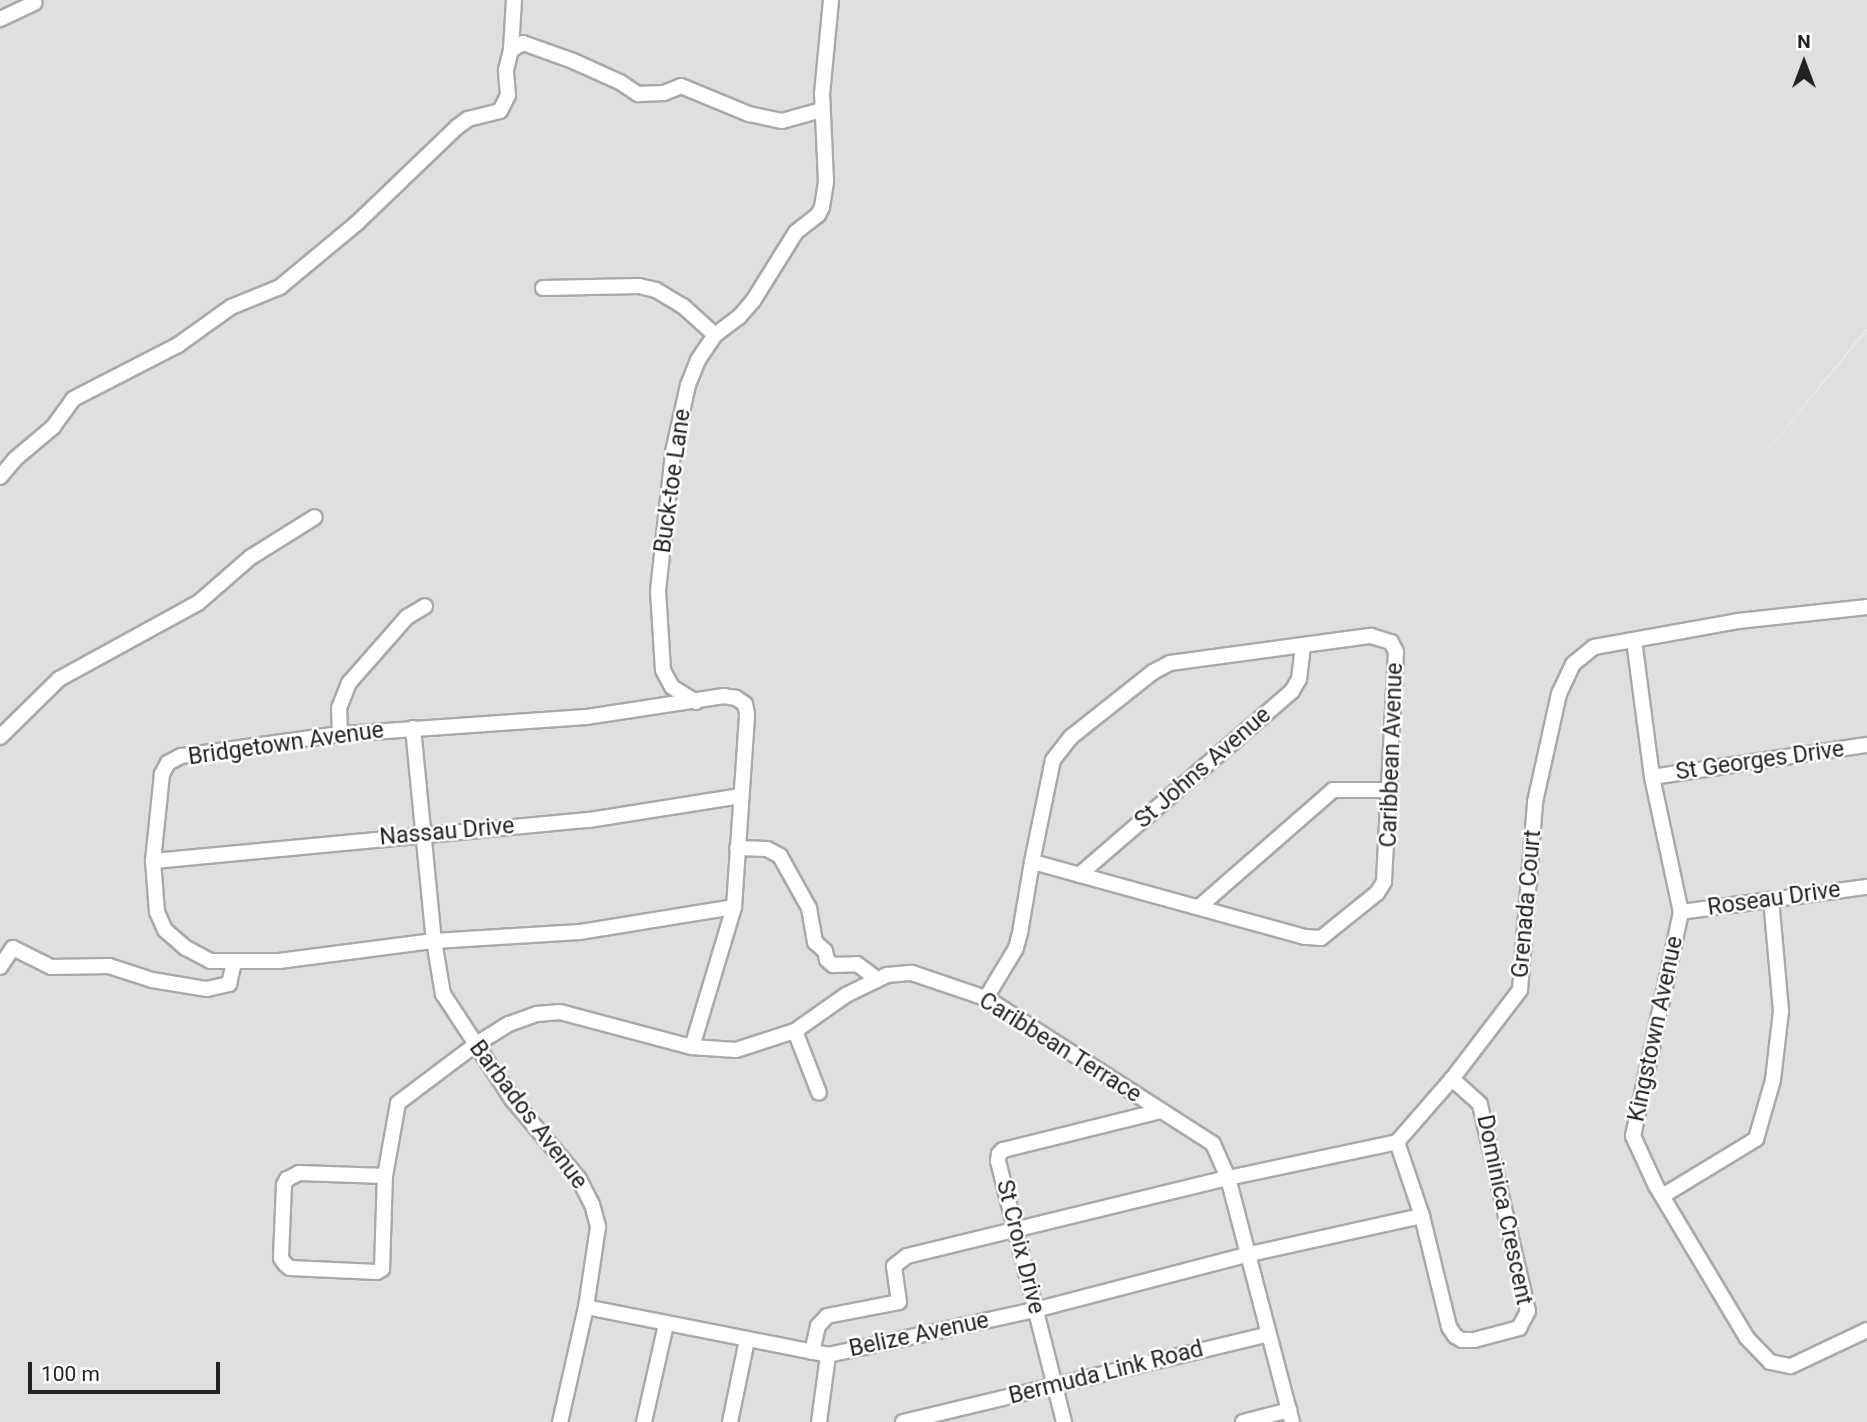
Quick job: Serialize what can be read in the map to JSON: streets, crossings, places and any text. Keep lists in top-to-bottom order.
{
  "streets": {
    "street": [
      "Buck-toe Lane",
      "Bridgetown Avenue",
      "Caribbean Avenue",
      "St Georges Drive",
      "St Johns Avenue",
      "Nassau Drive",
      "Roseau Drive",
      "Grenada Court",
      "Kingstown Avenue",
      "Caribbean Terrace",
      "Barbados Avenue",
      "Dominica Crescent",
      "St Croix Drive",
      "Belize Avenue",
      "Bermuda Link Road"
    ]
  },
  "crossings": [
    ["Buck-toe Lane", "Bridgetown Avenue"],
    ["Bridgetown Avenue", "Nassau Drive"],
    ["Bridgetown Avenue", "Barbados Avenue"],
    ["Caribbean Avenue", "St Johns Avenue"],
    ["Caribbean Avenue", "Caribbean Terrace"],
    ["St Georges Drive", "Kingstown Avenue"],
    ["Nassau Drive", "Barbados Avenue"],
    ["Roseau Drive", "Kingstown Avenue"],
    ["Grenada Court", "Kingstown Avenue"],
    ["Grenada Court", "Dominica Crescent"],
    ["Caribbean Terrace", "Barbados Avenue"],
    ["Caribbean Terrace", "St Croix Drive"],
    ["Caribbean Terrace", "Belize Avenue"],
    ["Caribbean Terrace", "Bermuda Link Road"],
    ["Barbados Avenue", "Belize Avenue"],
    ["St Croix Drive", "Belize Avenue"],
    ["St Croix Drive", "Bermuda Link Road"]
  ],
  "scale_bar": "100 m",
  "north": "top"
}
